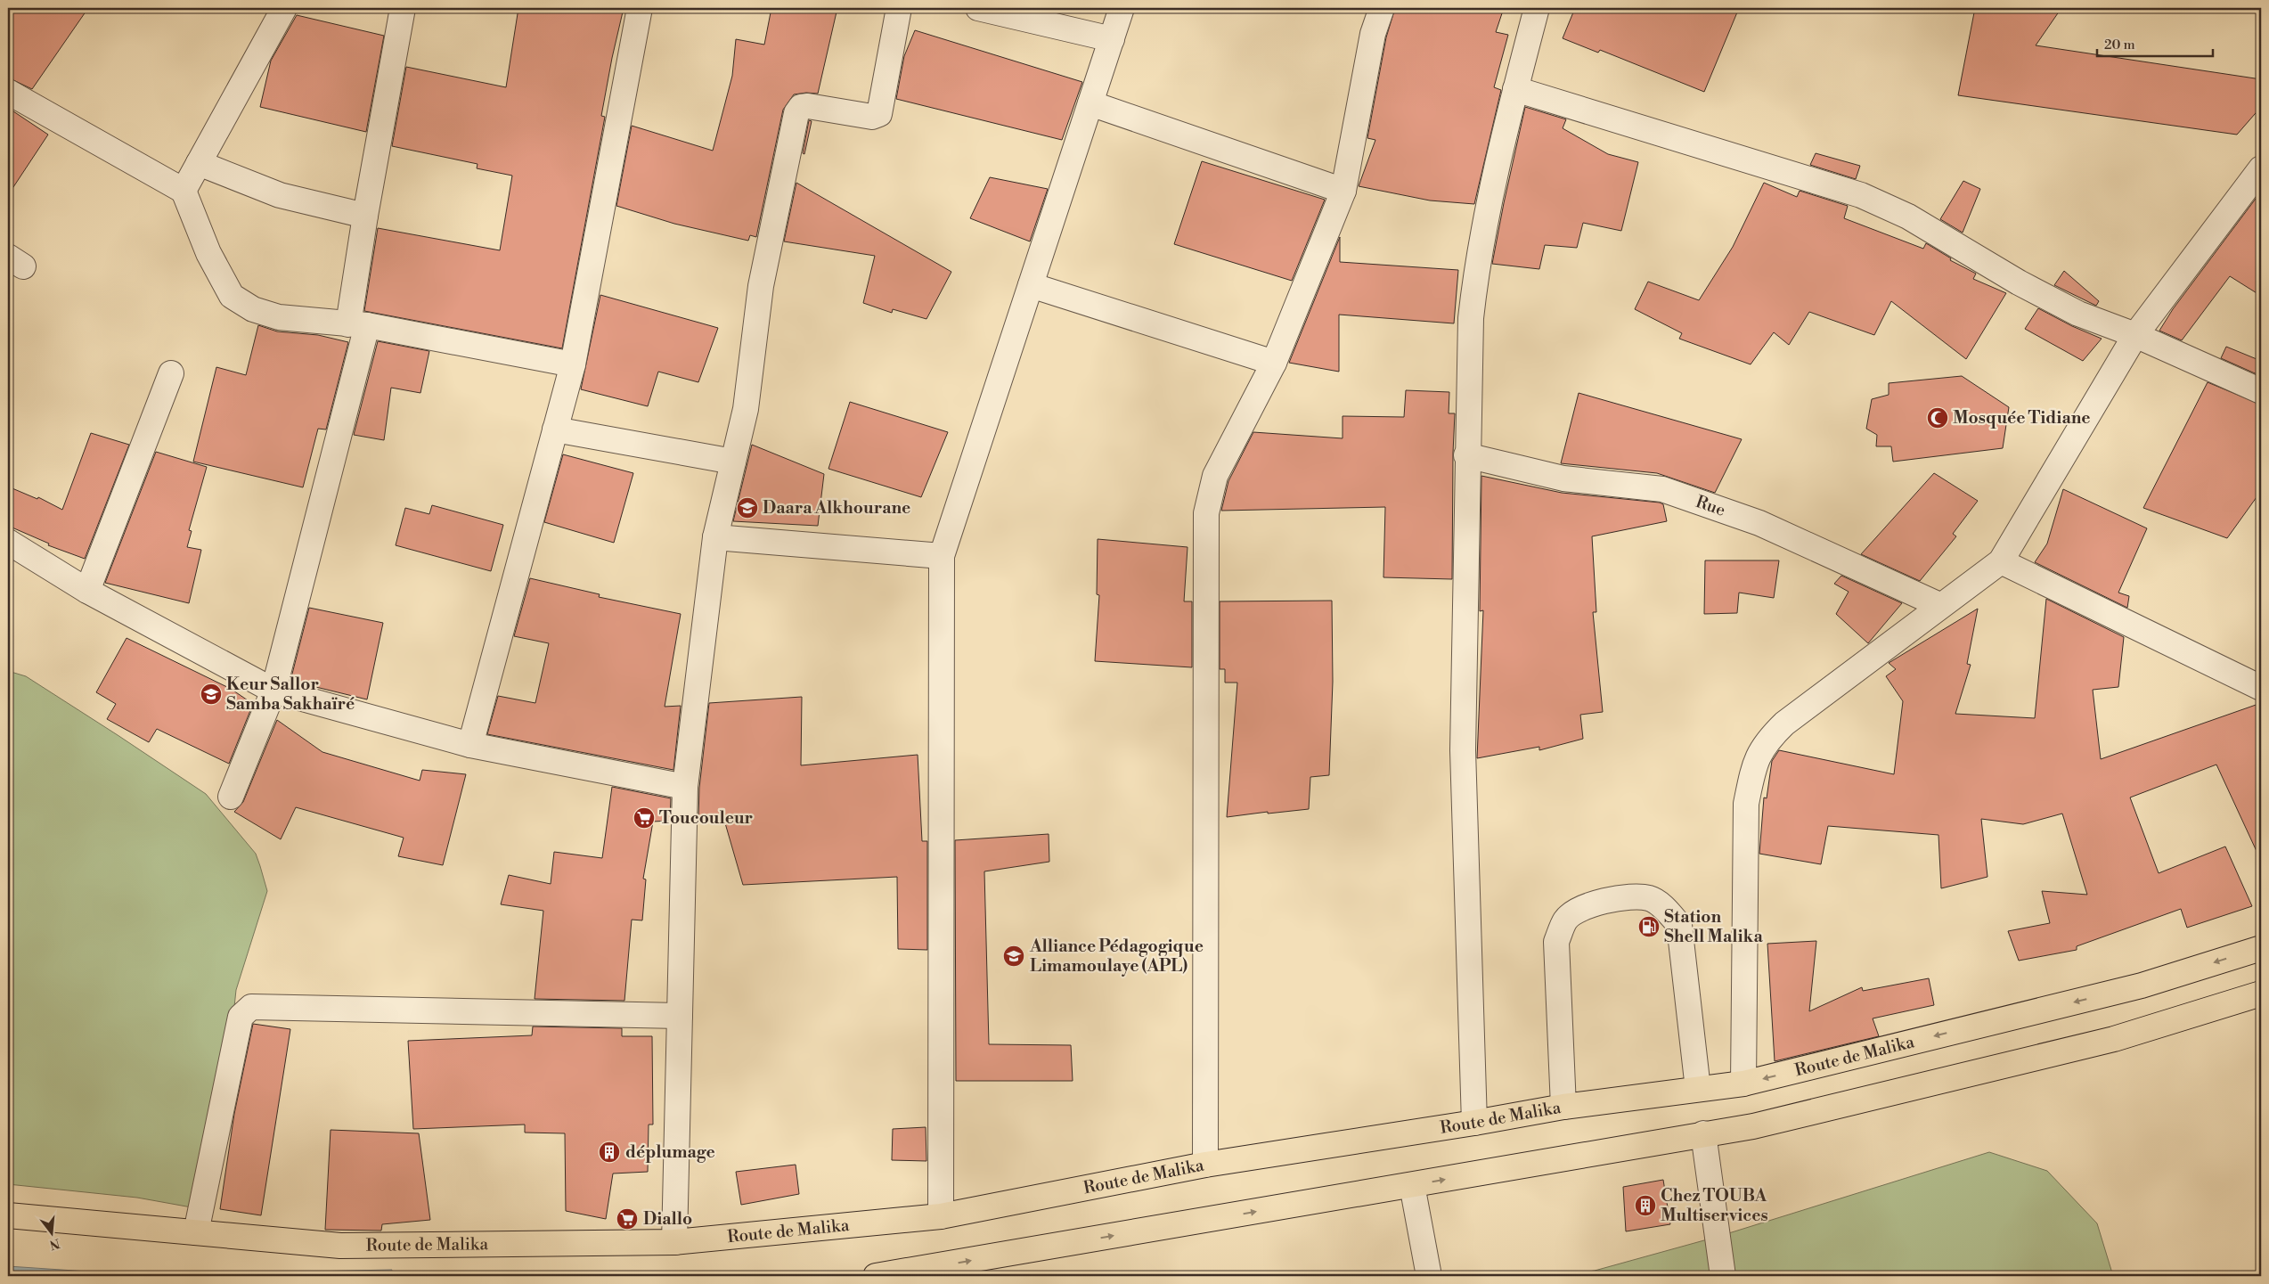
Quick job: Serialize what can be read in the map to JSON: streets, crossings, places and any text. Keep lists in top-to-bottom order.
{
  "streets": {
    "main road": ["Route de Malika"],
    "street": ["Rue"]
  },
  "places": {
    "mosque": ["Mosquée Tidiane"],
    "school or university": ["Daara Alkhourane", "Keur Sallor Samba Sakhaïré", "Alliance Pédagogique Limamoulaye (APL)"],
    "supermarket": ["Toucouleur", "Diallo"],
    "fuel station": ["Station Shell Malika"],
    "building": ["déplumage", "Chez TOUBA Multiservices"]
  },
  "scale_bar": "20 m",
  "north": "bottom"
}
